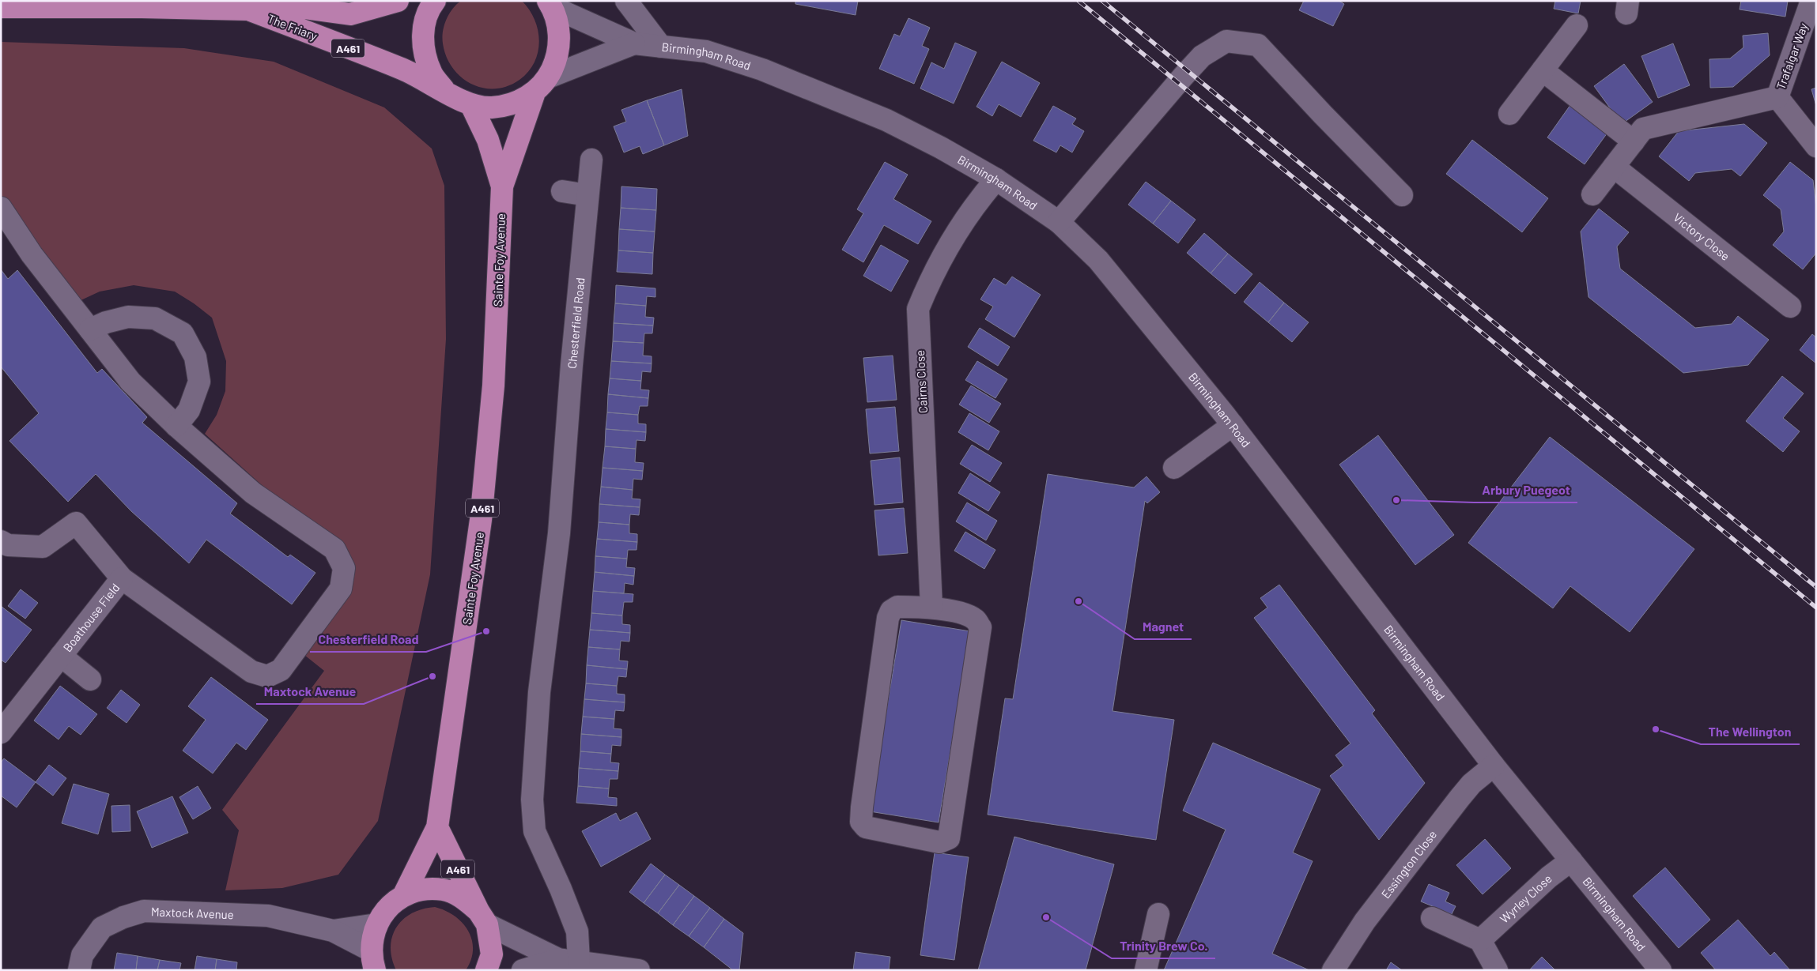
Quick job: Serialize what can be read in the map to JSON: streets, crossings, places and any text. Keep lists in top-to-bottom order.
{
  "streets": {
    "highway": ["The Friary", "A461", "Sainte Foy Avenue"],
    "street": [
      "Birmingham Road",
      "Trafalgar Way",
      "Victory Close",
      "Chesterfield Road",
      "Cairns Close",
      "Boathouse Field",
      "Essington Close",
      "Wyrley Close",
      "Maxtock Avenue"
    ]
  },
  "crossings": [
    ["The Friary", "Sainte Foy Avenue"],
    ["A461", "Sainte Foy Avenue"],
    ["Birmingham Road", "Sainte Foy Avenue"],
    ["Birmingham Road", "Cairns Close"],
    ["Birmingham Road", "Essington Close"],
    ["Birmingham Road", "Wyrley Close"],
    ["Sainte Foy Avenue", "Maxtock Avenue"]
  ],
  "places": [
    "Arbury Puegeot",
    "Magnet",
    "Chesterfield Road",
    "Maxtock Avenue",
    "The Wellington",
    "Trinity Brew Co."
  ]
}
